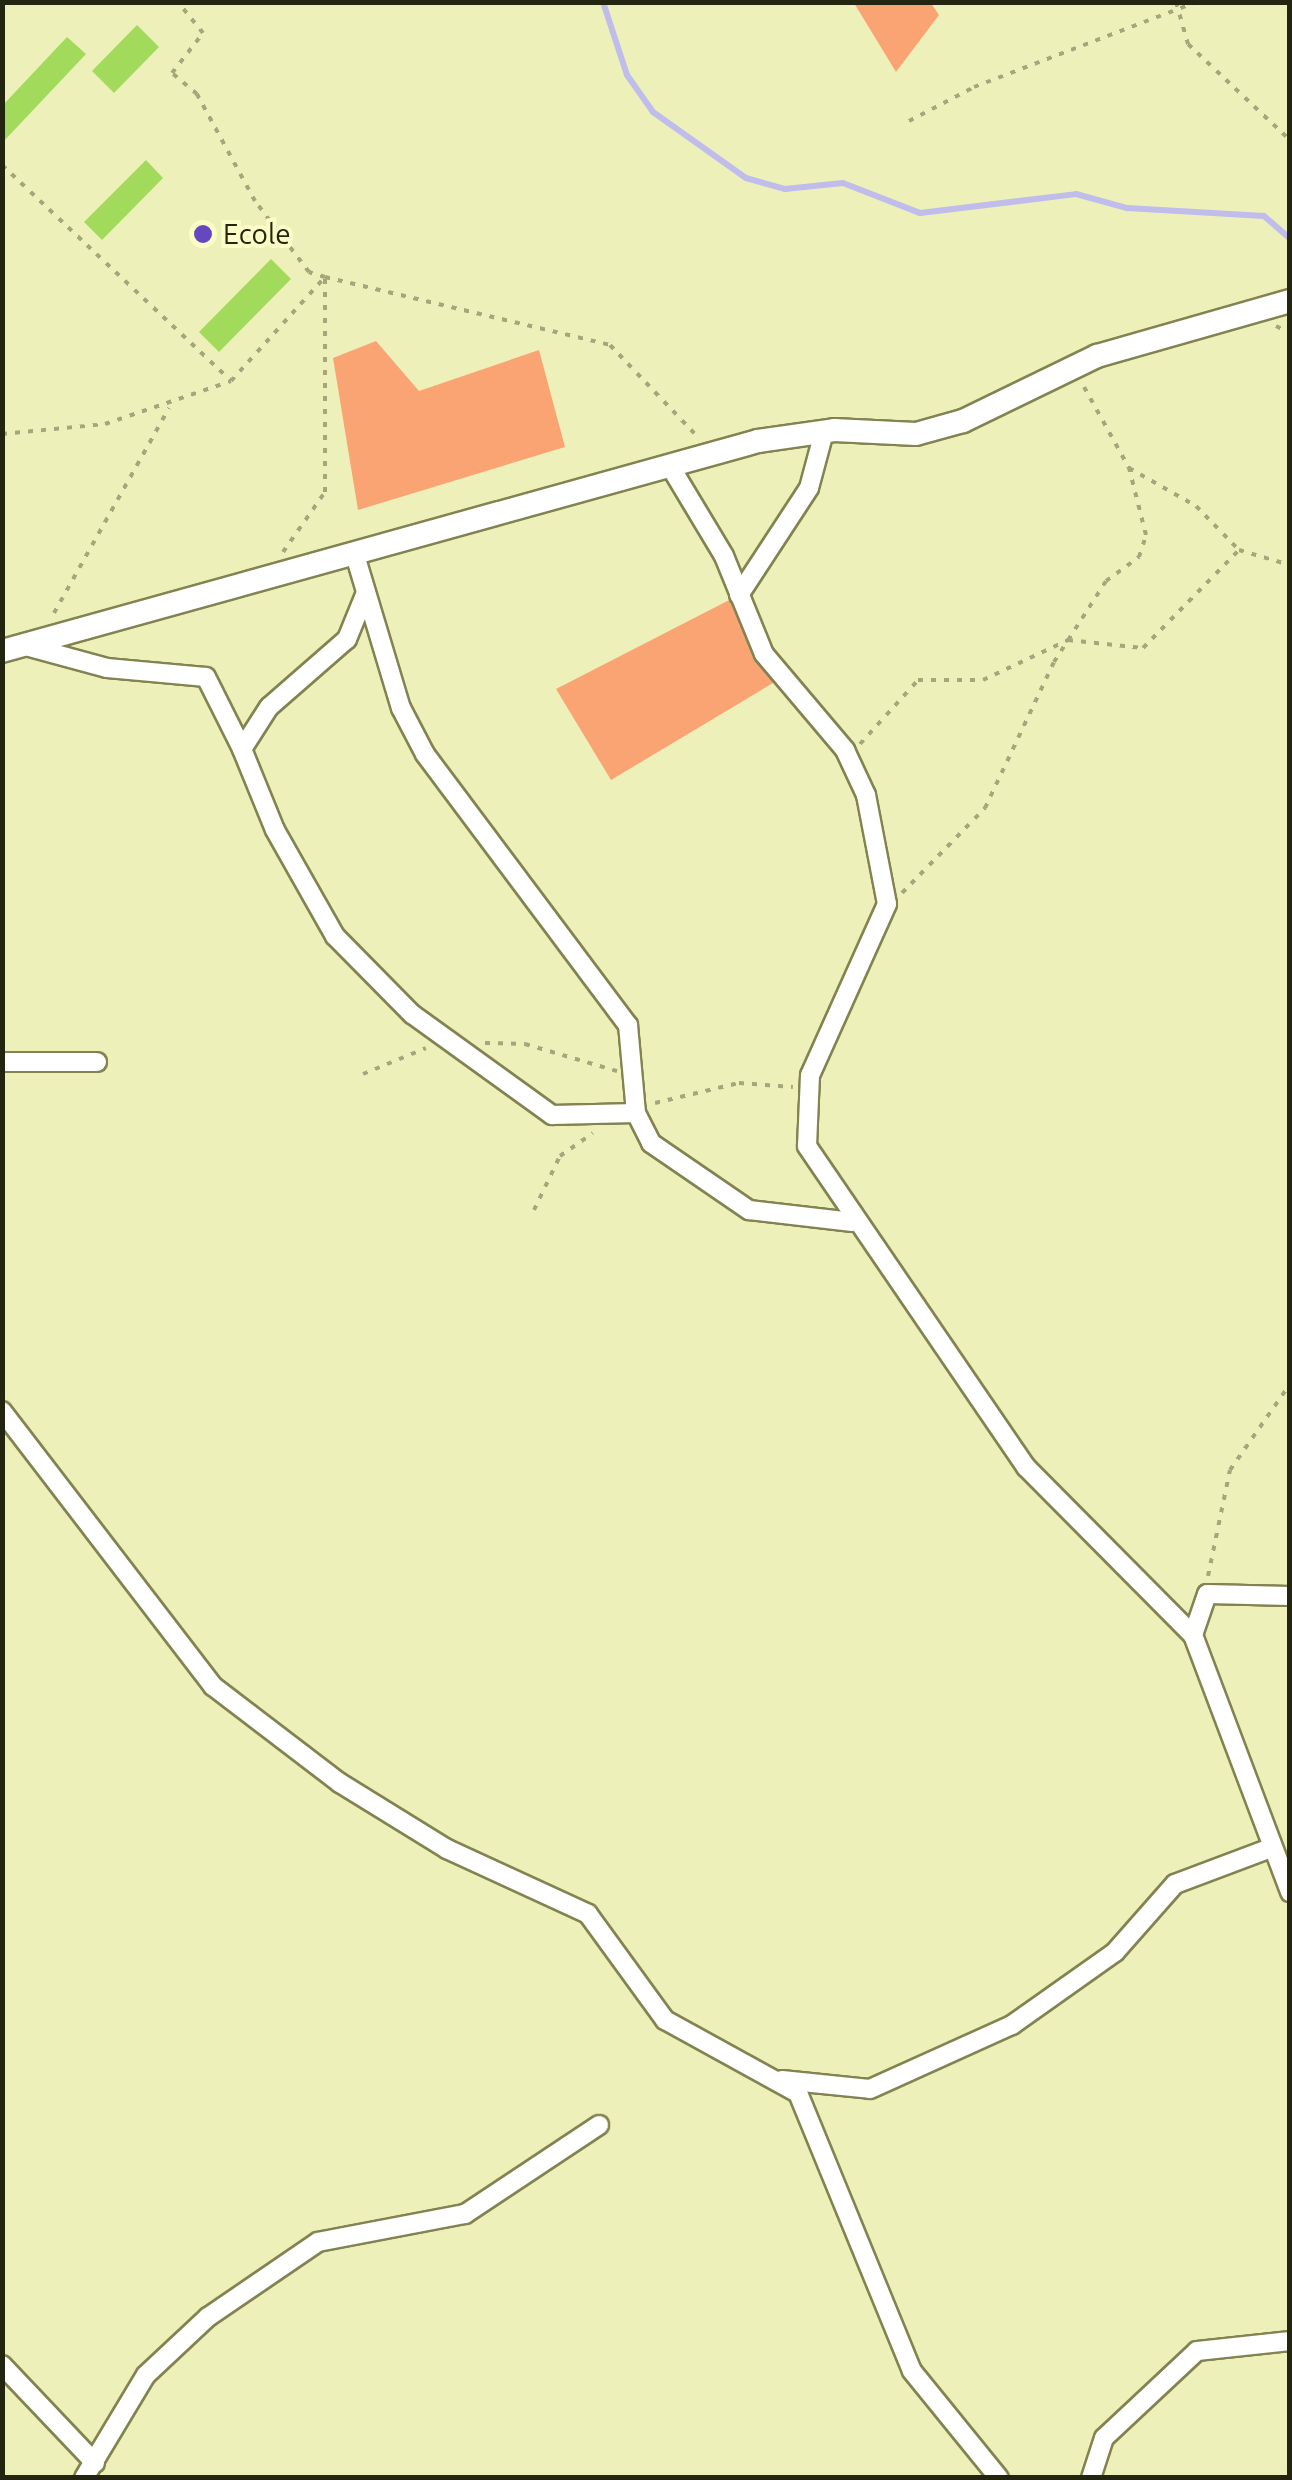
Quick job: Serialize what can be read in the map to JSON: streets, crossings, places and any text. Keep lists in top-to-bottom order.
{
  "places": ["Ecole"]
}
